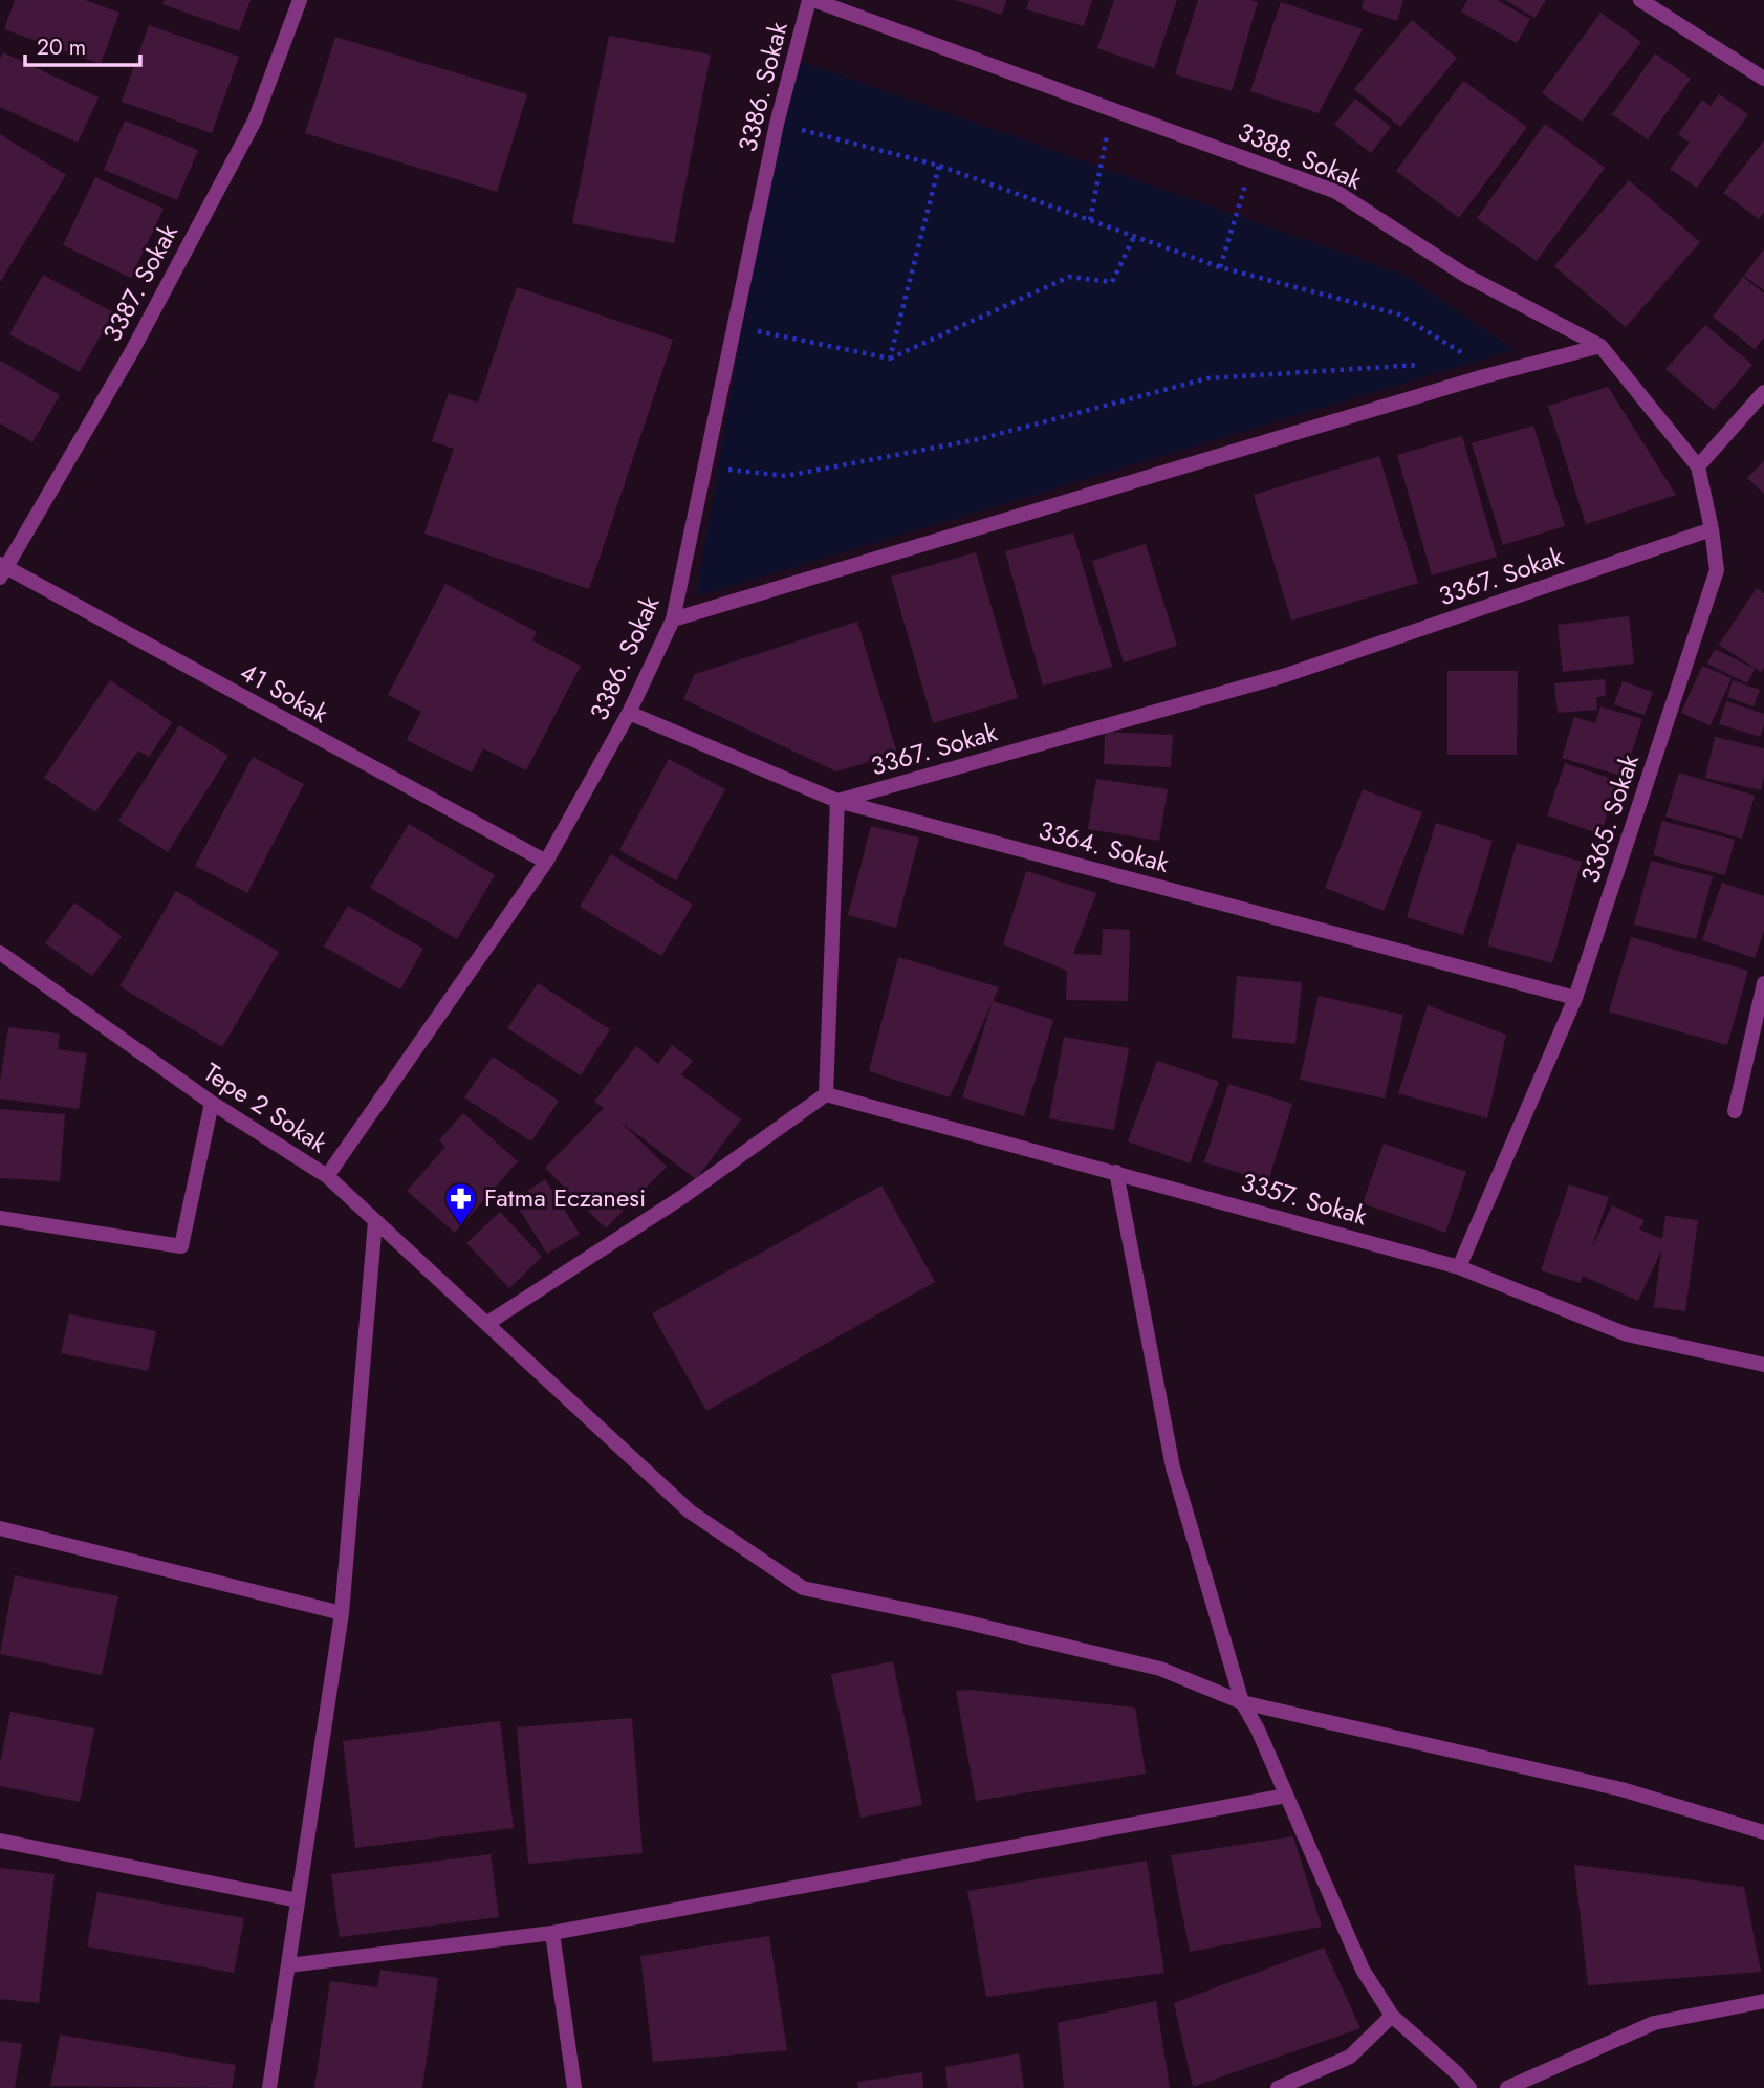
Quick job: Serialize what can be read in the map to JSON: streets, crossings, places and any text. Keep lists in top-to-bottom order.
{
  "streets": {
    "street": [
      "3386. Sokak",
      "3388. Sokak",
      "3387. Sokak",
      "3367. Sokak",
      "41 Sokak",
      "3365. Sokak",
      "3364. Sokak",
      "Tepe 2 Sokak",
      "3357. Sokak"
    ]
  },
  "crossings": [
    ["3386. Sokak", "3388. Sokak"],
    ["3386. Sokak", "41 Sokak"],
    ["3386. Sokak", "3364. Sokak"],
    ["3386. Sokak", "Tepe 2 Sokak"],
    ["3388. Sokak", "3365. Sokak"],
    ["3387. Sokak", "41 Sokak"],
    ["3367. Sokak", "3365. Sokak"],
    ["3367. Sokak", "3364. Sokak"],
    ["3365. Sokak", "3364. Sokak"],
    ["3365. Sokak", "3357. Sokak"]
  ],
  "places": {
    "pharmacy": ["Fatma Eczanesi"]
  },
  "scale_bar": "20 m"
}
